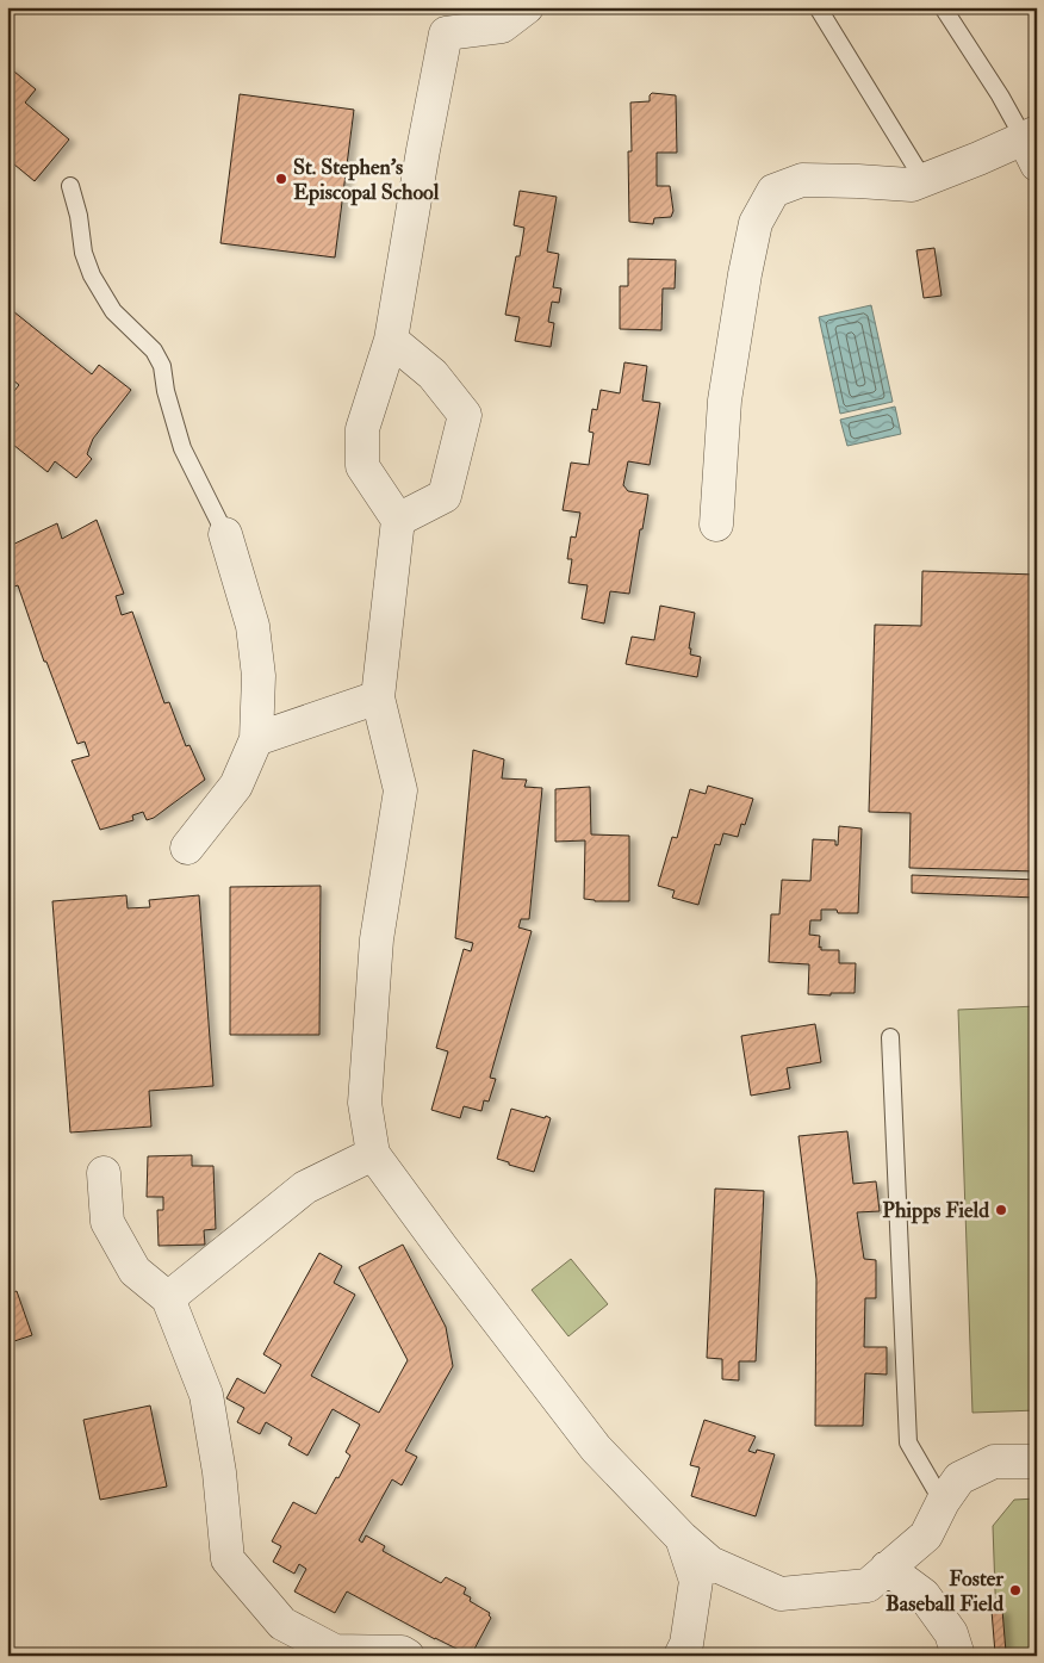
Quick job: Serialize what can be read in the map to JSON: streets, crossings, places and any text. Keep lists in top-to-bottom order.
{
  "places": ["St. Stephen's Episcopal School", "Phipps Field", "Foster Baseball Field"]
}
